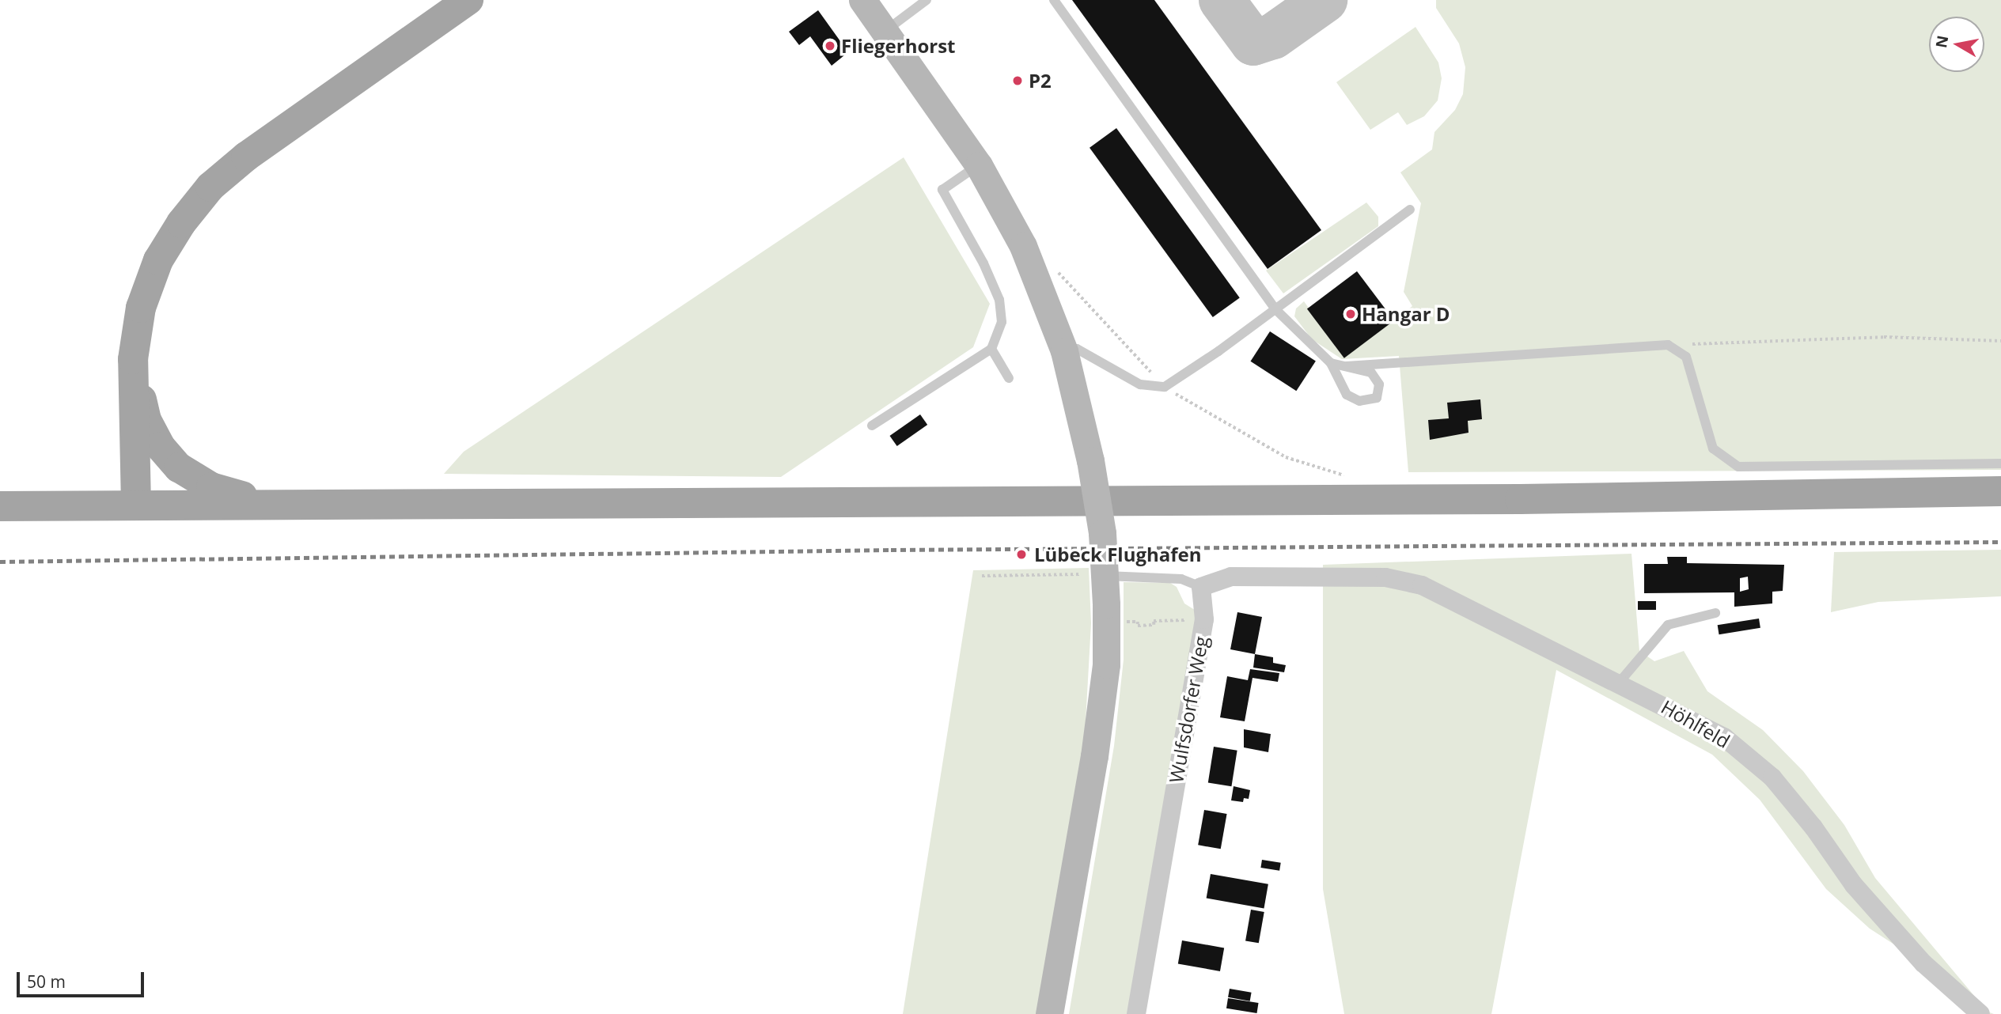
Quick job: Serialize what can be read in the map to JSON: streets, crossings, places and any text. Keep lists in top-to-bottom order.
{
  "streets": {
    "street": ["Wulfsdorfer Weg", "Höhlfeld"]
  },
  "crossings": [
    ["Wulfsdorfer Weg", "Höhlfeld"]
  ],
  "places": [
    "Fliegerhorst",
    "P2",
    "Hangar D",
    "Lübeck Flughafen"
  ],
  "scale_bar": "50 m",
  "north": "left"
}
